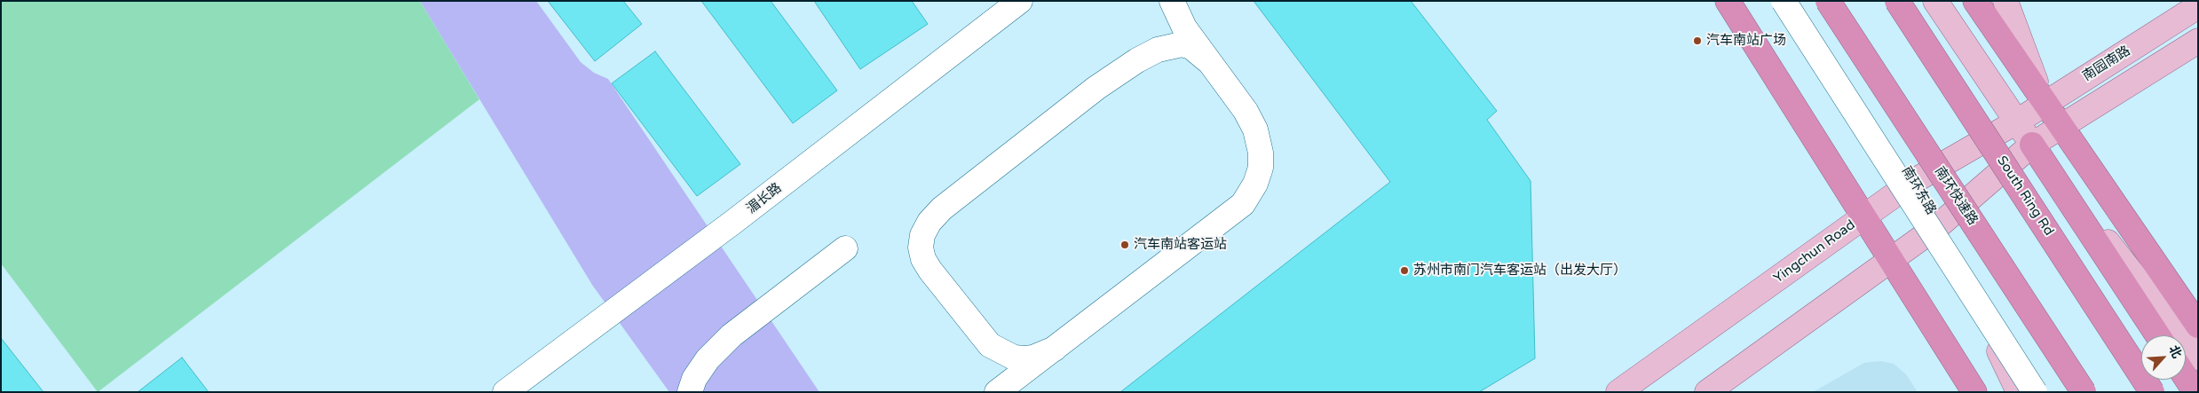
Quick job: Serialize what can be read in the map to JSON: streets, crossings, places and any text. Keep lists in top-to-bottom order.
{
  "streets": {
    "highway": ["南环快速路", "South Ring Rd"],
    "main road": ["南园南路", "南环东路", "Yingchun Road"],
    "street": ["湄长路"]
  },
  "crossings": [
    ["南园南路", "Yingchun Road"],
    ["南环东路", "Yingchun Road"]
  ],
  "places": ["汽车南站广场", "汽车南站客运站", "苏州市南门汽车客运站（出发大厅）"],
  "north": "top right"
}
